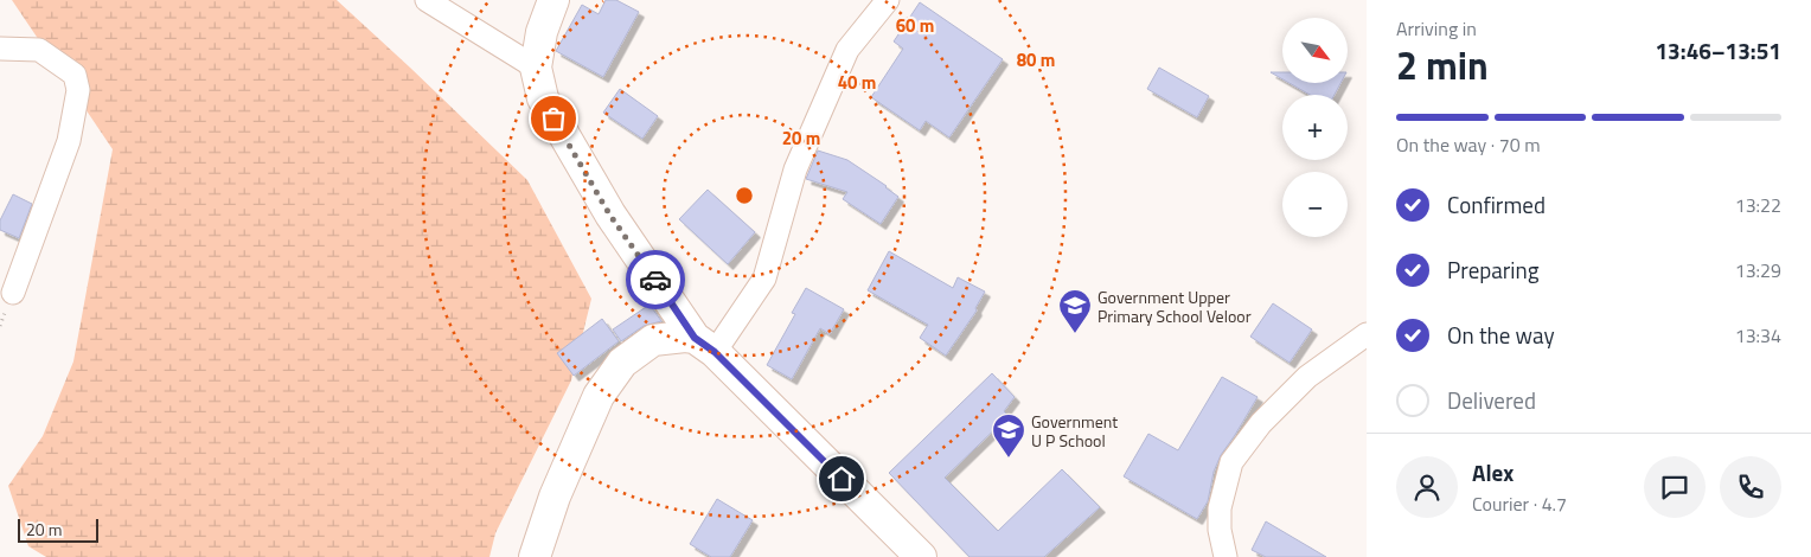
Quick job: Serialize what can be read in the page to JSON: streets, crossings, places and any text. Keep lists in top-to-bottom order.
{
  "places": {
    "school or university": ["Government Upper Primary School Veloor", "Government U P School"]
  },
  "scale_bar": "20 m",
  "north": "bottom right",
  "page": {
    "heading": ["2 min", "Arriving in", "13:46–13:51"],
    "panel": ["Alex", "Courier · 4.7"],
    "map_buttons": ["+", "−"],
    "bar": "On the way · 70 m",
    "list": [
      ["Confirmed", "13:22"],
      ["Preparing", "13:29"],
      ["On the way", "13:34"],
      "Delivered"
    ],
    "scale": "20 m"
  },
  "rings": [
    "60 m",
    "80 m",
    "40 m",
    "20 m"
  ]
}
